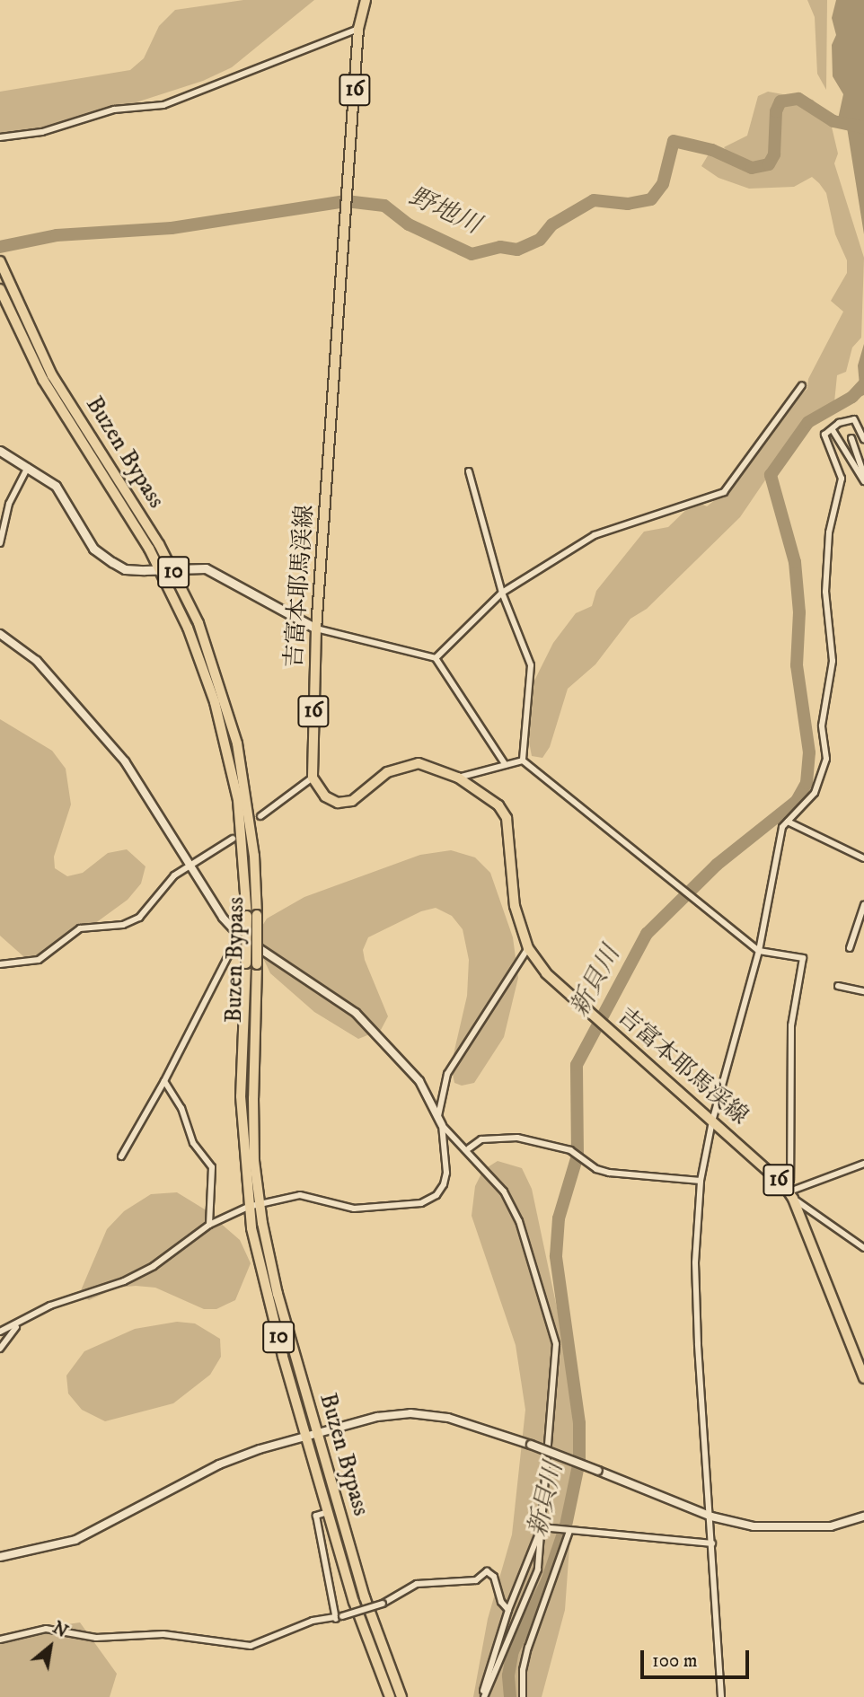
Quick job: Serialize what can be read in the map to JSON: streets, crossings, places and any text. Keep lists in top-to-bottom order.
{
  "streets": {
    "main road": [
      "16",
      "Buzen Bypass",
      "10",
      "吉富本耶馬渓線"
    ]
  },
  "water": ["野地川", "新貝川"],
  "scale_bar": "100 m",
  "north": "top right"
}
